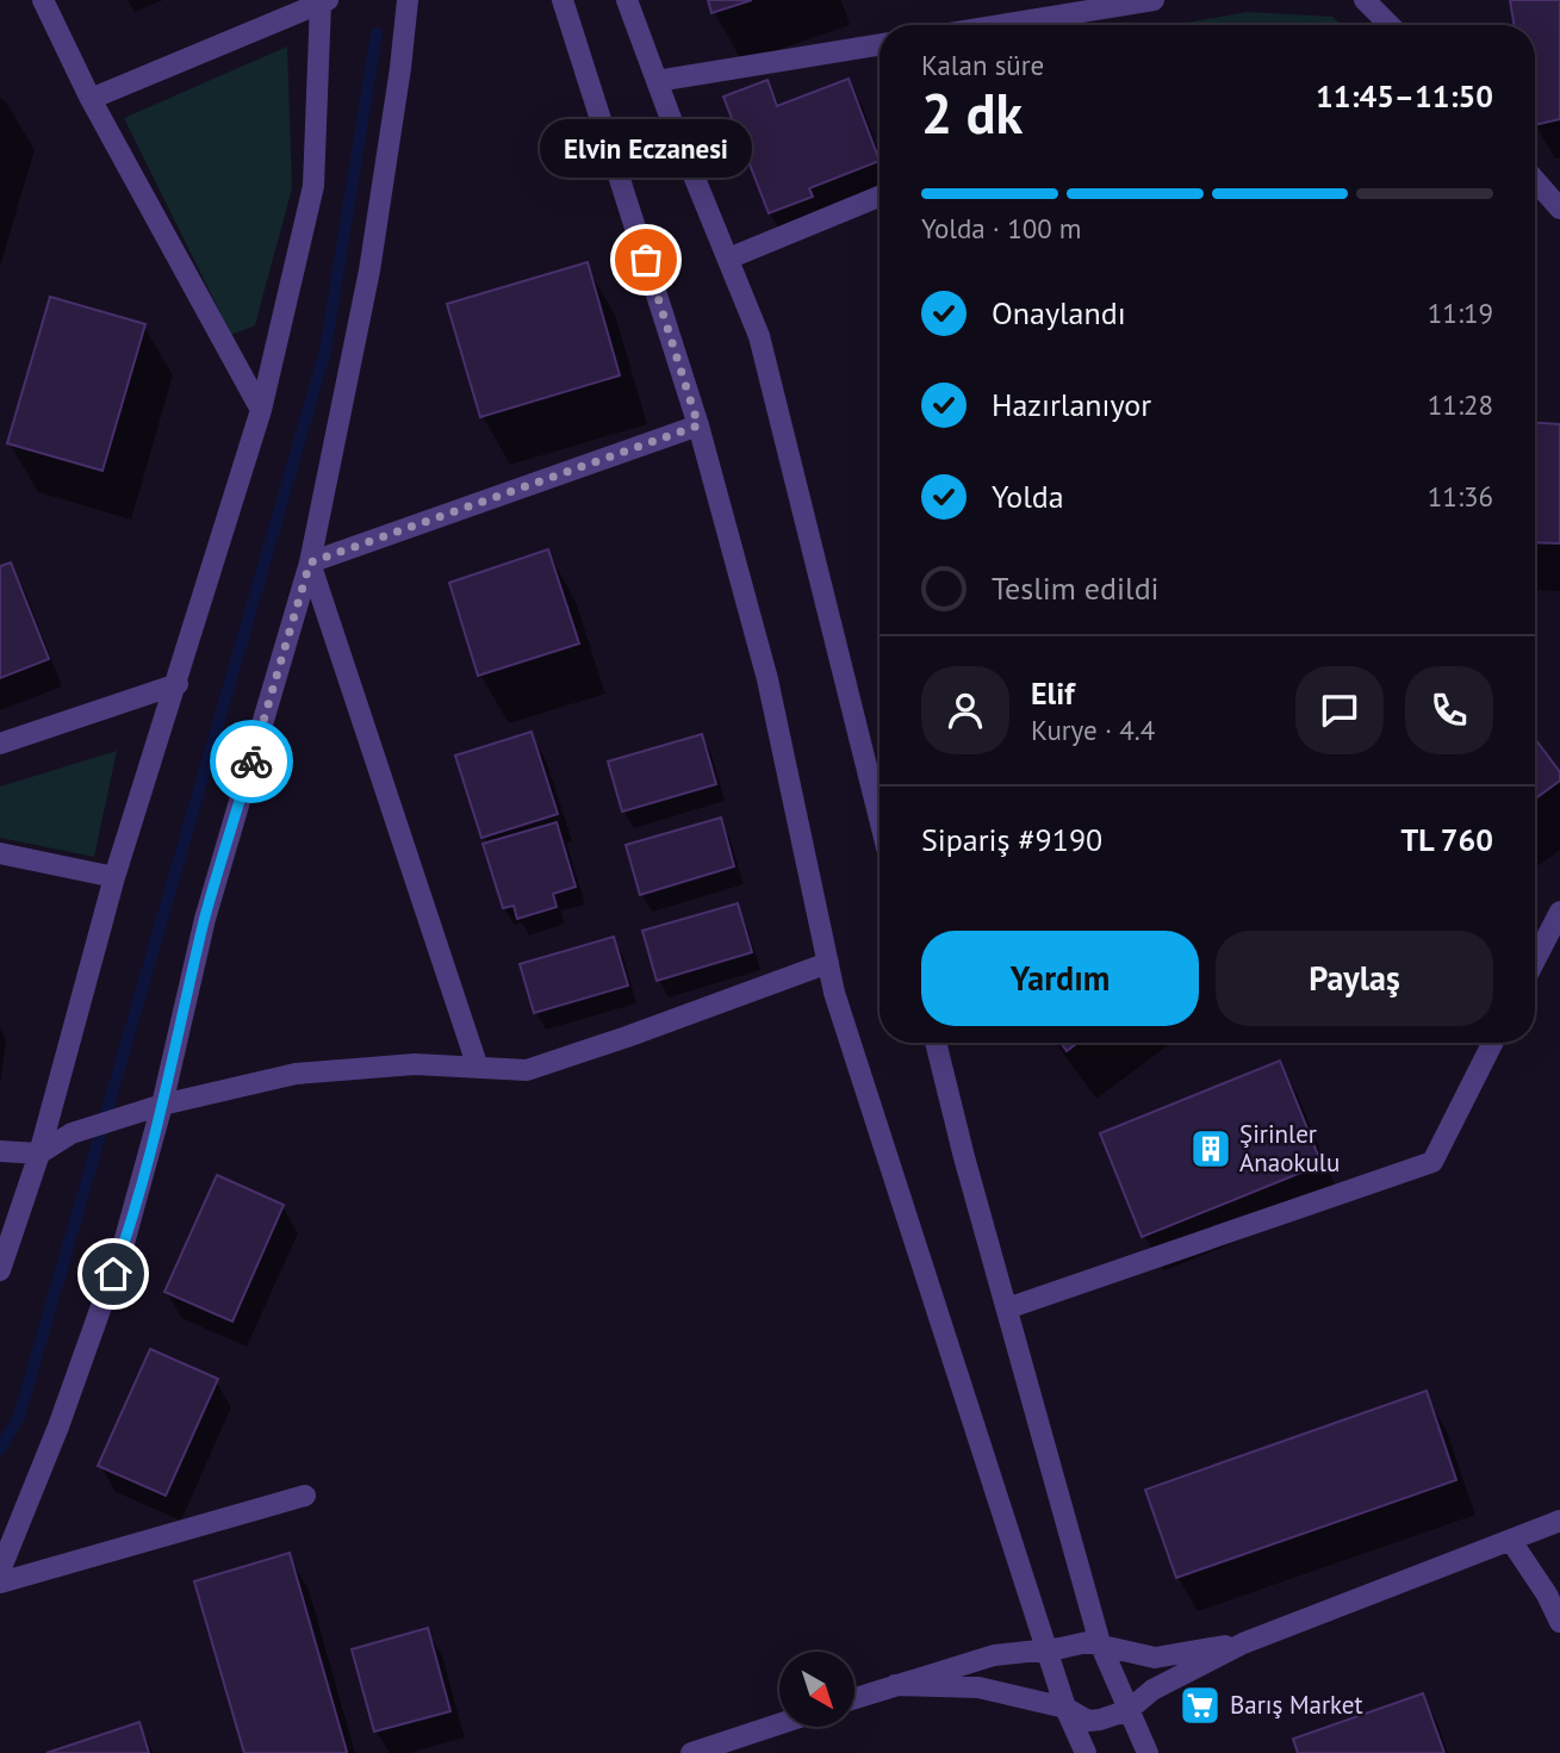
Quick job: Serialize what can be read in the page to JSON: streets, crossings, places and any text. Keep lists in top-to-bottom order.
{
  "places": {
    "other": ["Elvin Eczanesi"],
    "building": ["Şirinler Anaokulu"],
    "supermarket": ["Barış Market"]
  },
  "north": "bottom right",
  "page": {
    "heading": ["2 dk", "Kalan süre", "11:45–11:50"],
    "panel": [
      "Elif",
      "Kurye · 4.4",
      "Sipariş #9190",
      "TL 760"
    ],
    "bubble": "Elvin Eczanesi",
    "bar": "Yolda · 100 m",
    "list": [
      ["Onaylandı", "11:19"],
      ["Hazırlanıyor", "11:28"],
      ["Yolda", "11:36"],
      "Teslim edildi"
    ],
    "buttons": ["Yardım", "Paylaş"]
  }
}
